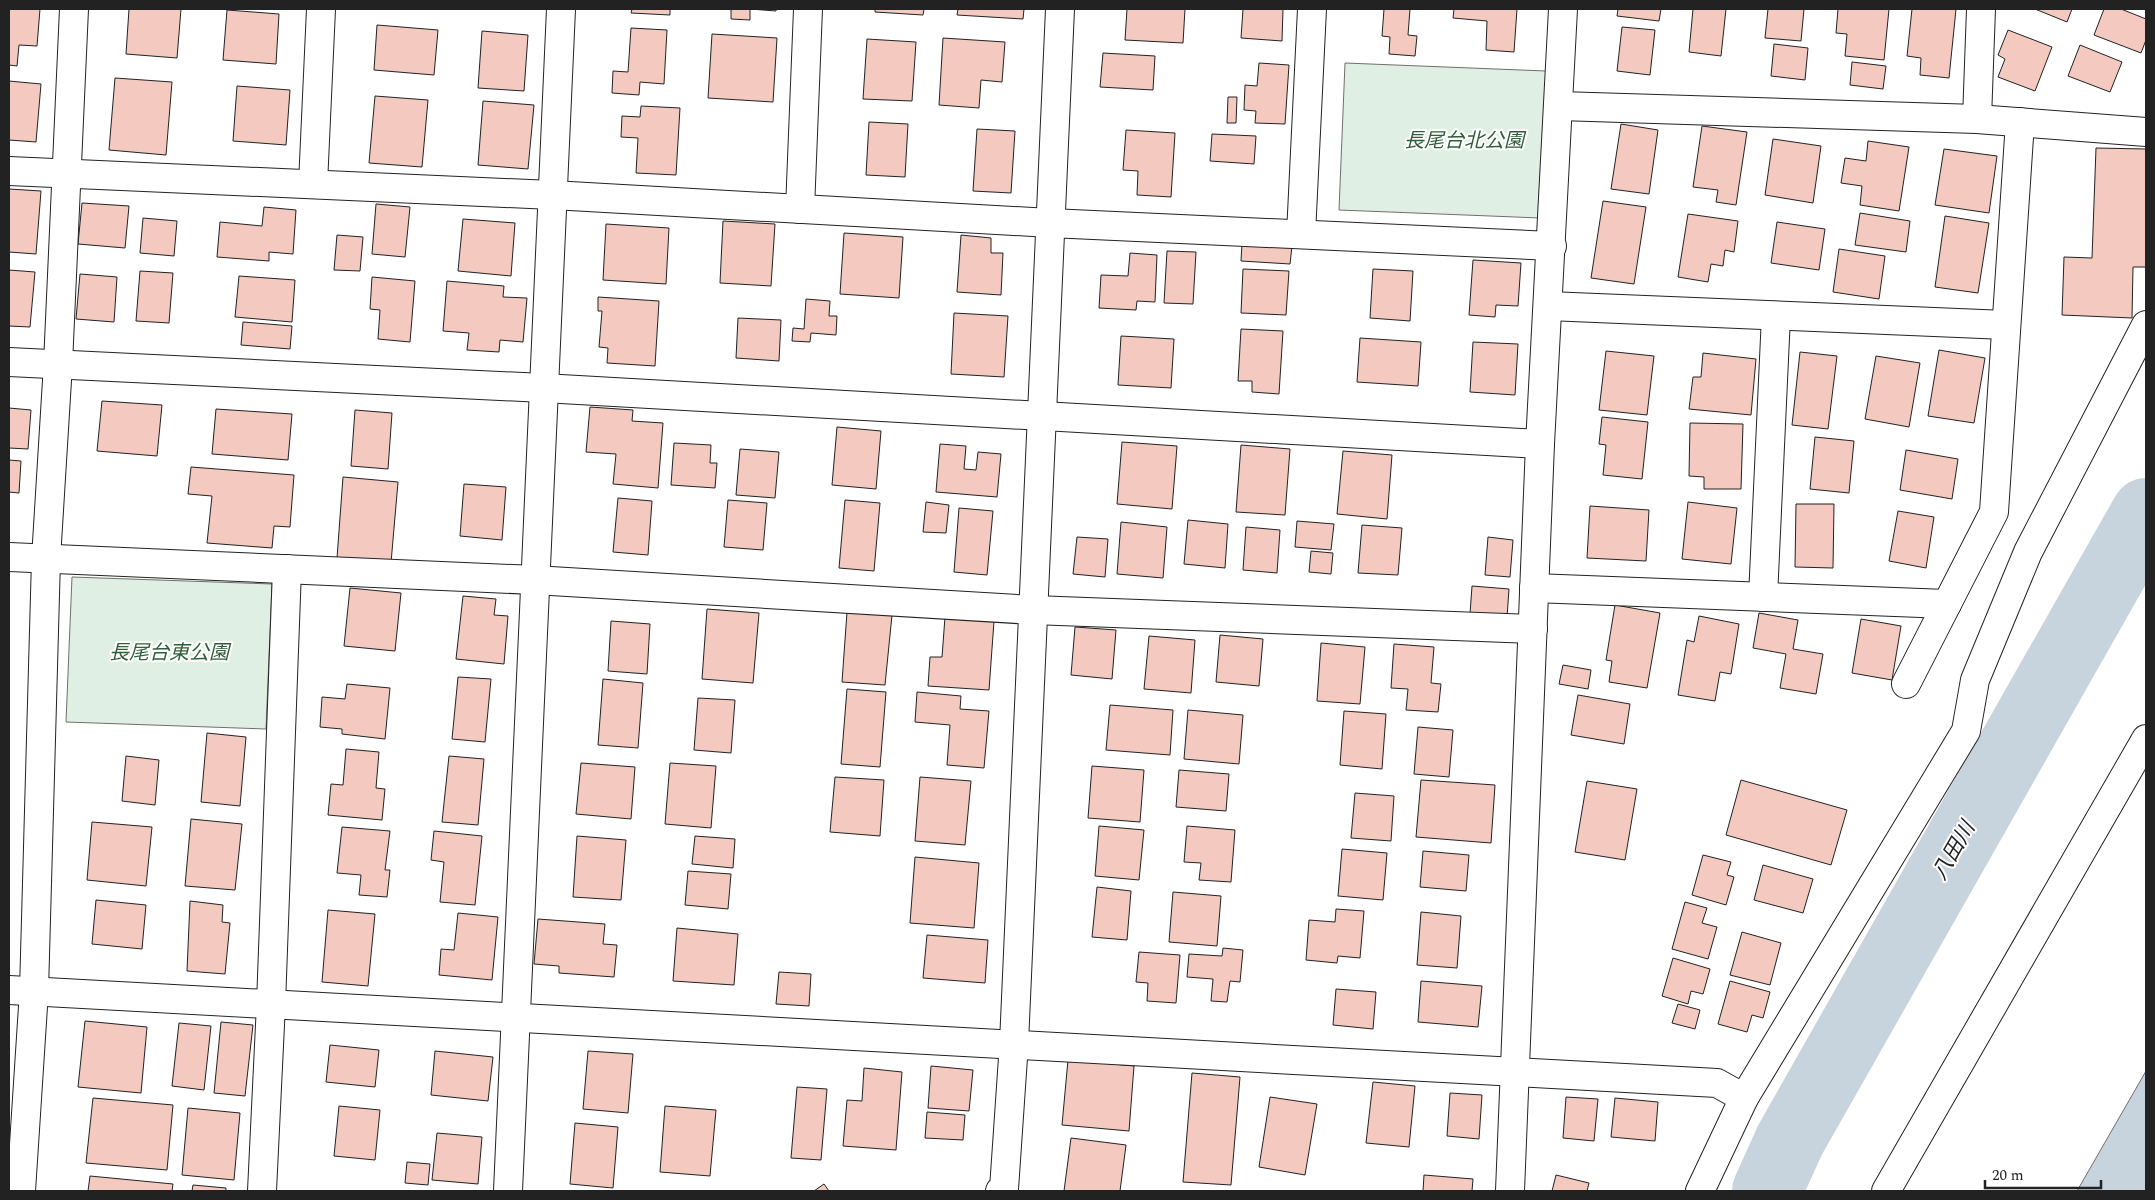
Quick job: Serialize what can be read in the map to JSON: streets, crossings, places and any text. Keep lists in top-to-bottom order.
{
  "water": ["八田川"],
  "parks": ["長尾台北公園", "長尾台東公園"],
  "scale_bar": "20 m"
}
